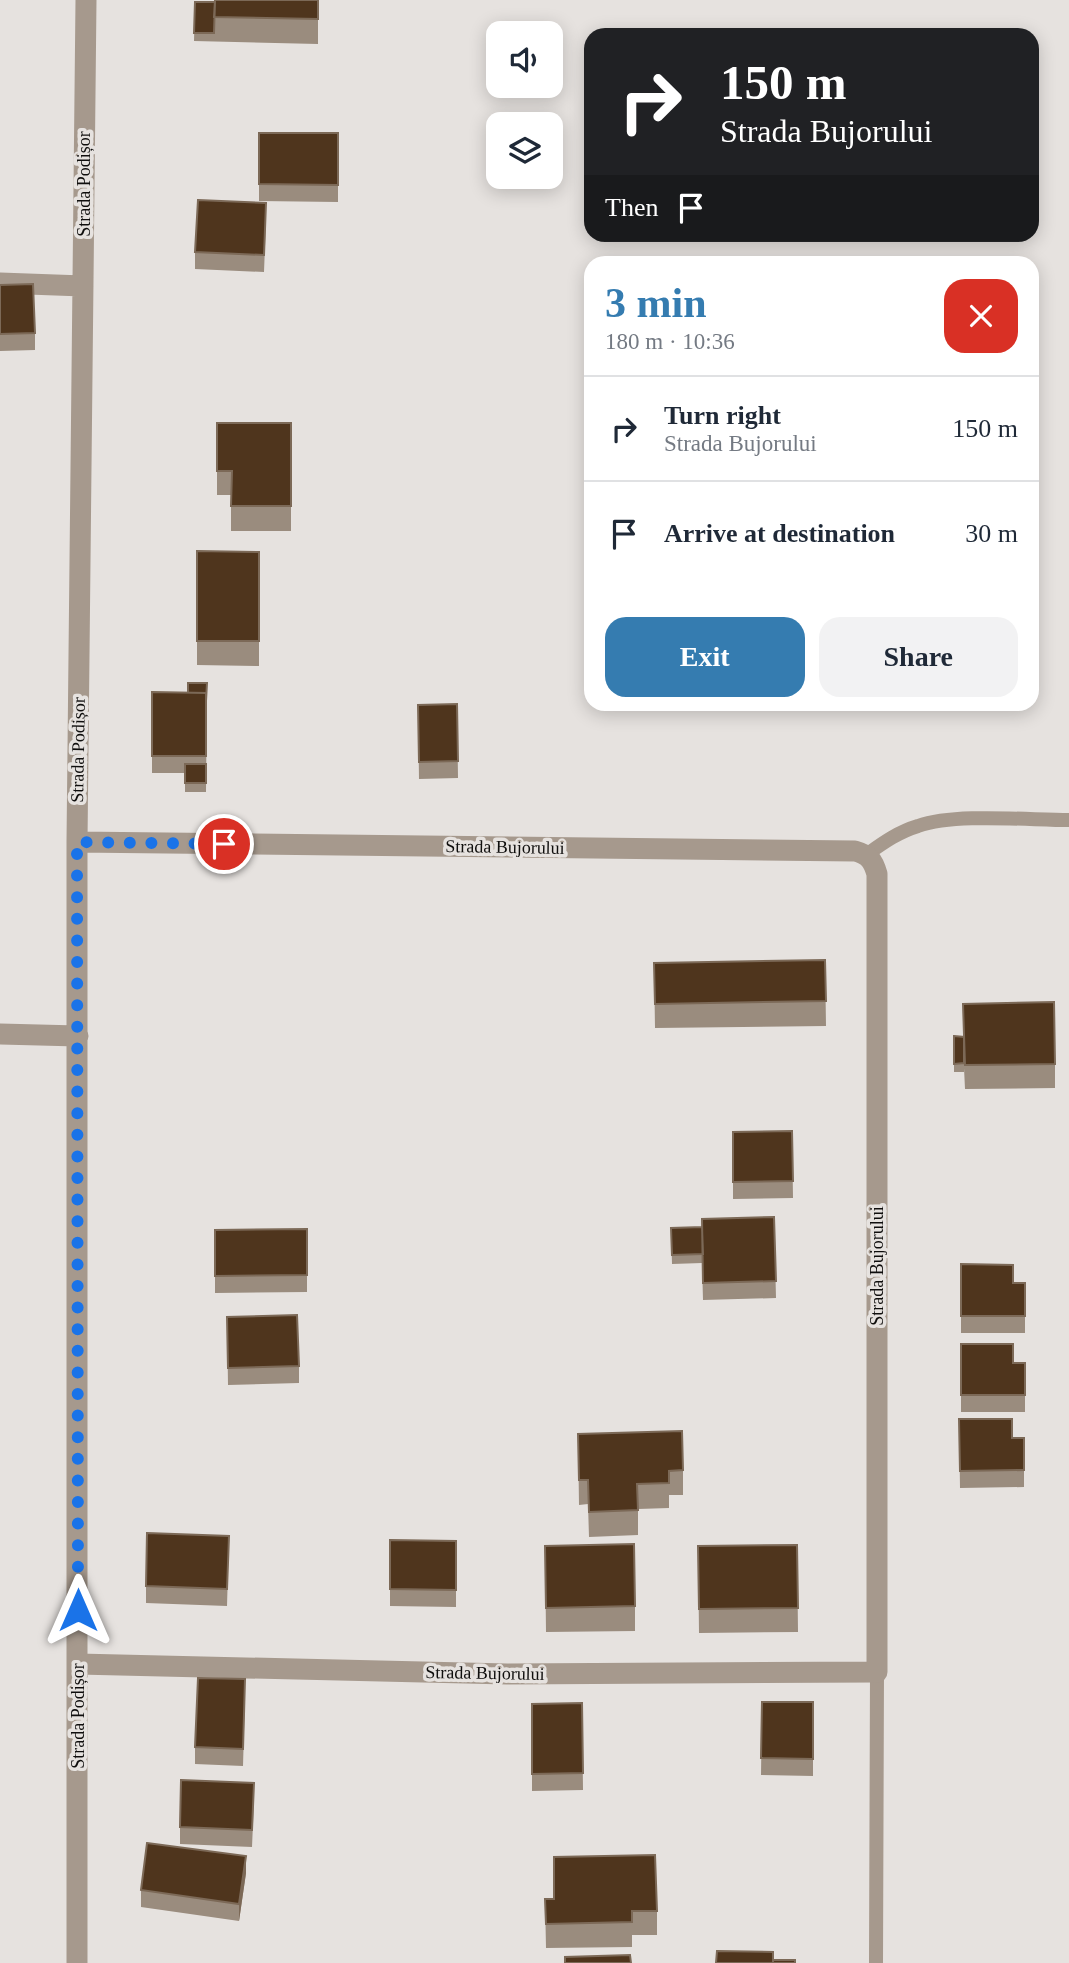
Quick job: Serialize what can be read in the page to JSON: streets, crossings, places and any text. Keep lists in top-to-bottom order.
{
  "streets": {
    "street": ["Strada Podișor", "Strada Bujorului"]
  },
  "crossings": [
    ["Strada Podișor", "Strada Bujorului"]
  ],
  "page": {
    "turn": ["150 m", "Strada Bujorului"],
    "then": "Then",
    "heading": ["3 min", "180 m · 10:36"],
    "list": [
      {
        "name": "Turn right",
        "note": "Strada Bujorului",
        "value": "150 m"
      },
      {
        "name": "Arrive at destination",
        "value": "30 m"
      }
    ],
    "buttons": ["Exit", "Share"]
  }
}
